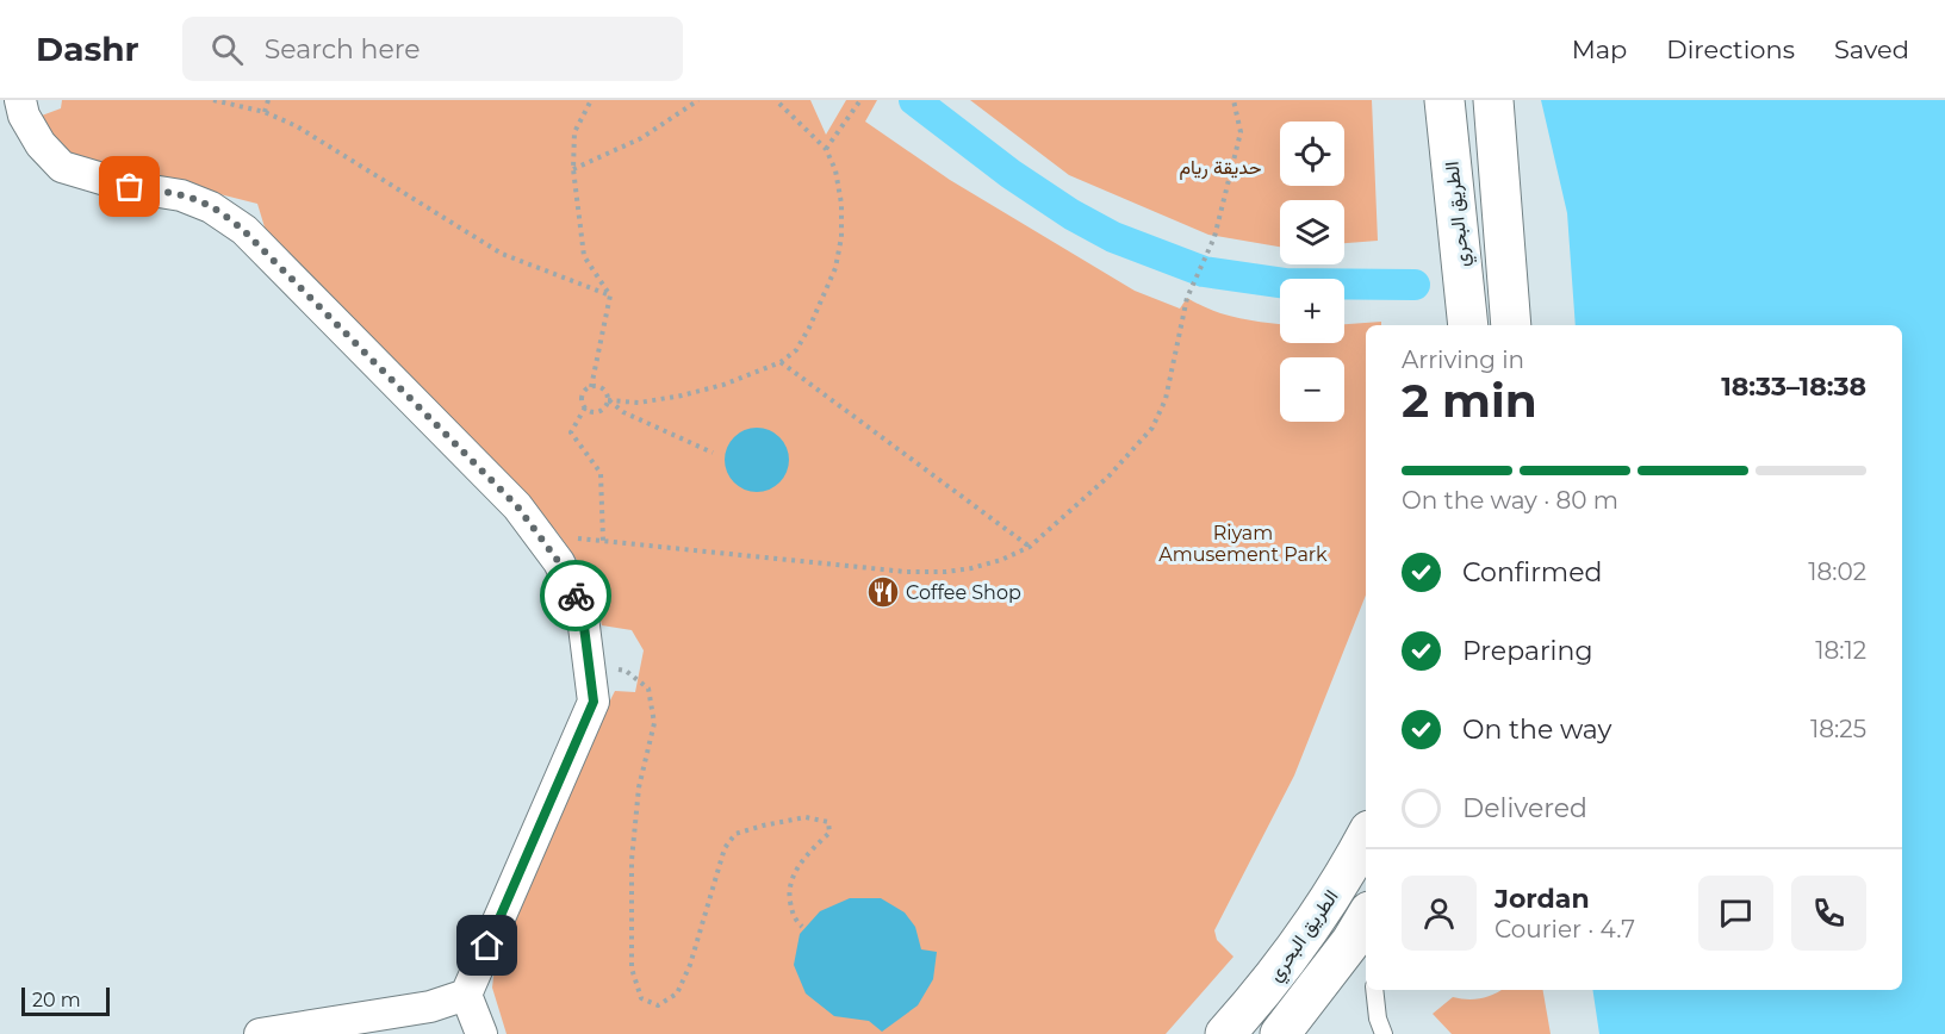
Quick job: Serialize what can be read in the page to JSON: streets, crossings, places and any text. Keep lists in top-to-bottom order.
{
  "streets": {
    "main road": ["الطريق البحري"]
  },
  "parks": ["حديقة ريام", "Riyam Amusement Park"],
  "places": {
    "restaurant": ["Coffee Shop"]
  },
  "scale_bar": "20 m",
  "page": {
    "header": "Dashr",
    "search": "Search here",
    "nav": ["Map", "Directions", "Saved"],
    "map_buttons": ["+", "−"],
    "heading": ["2 min", "Arriving in", "18:33–18:38"],
    "panel": ["Jordan", "Courier · 4.7"],
    "bar": "On the way · 80 m",
    "list": [
      ["Confirmed", "18:02"],
      ["Preparing", "18:12"],
      ["On the way", "18:25"],
      "Delivered"
    ],
    "scale": "20 m"
  }
}
